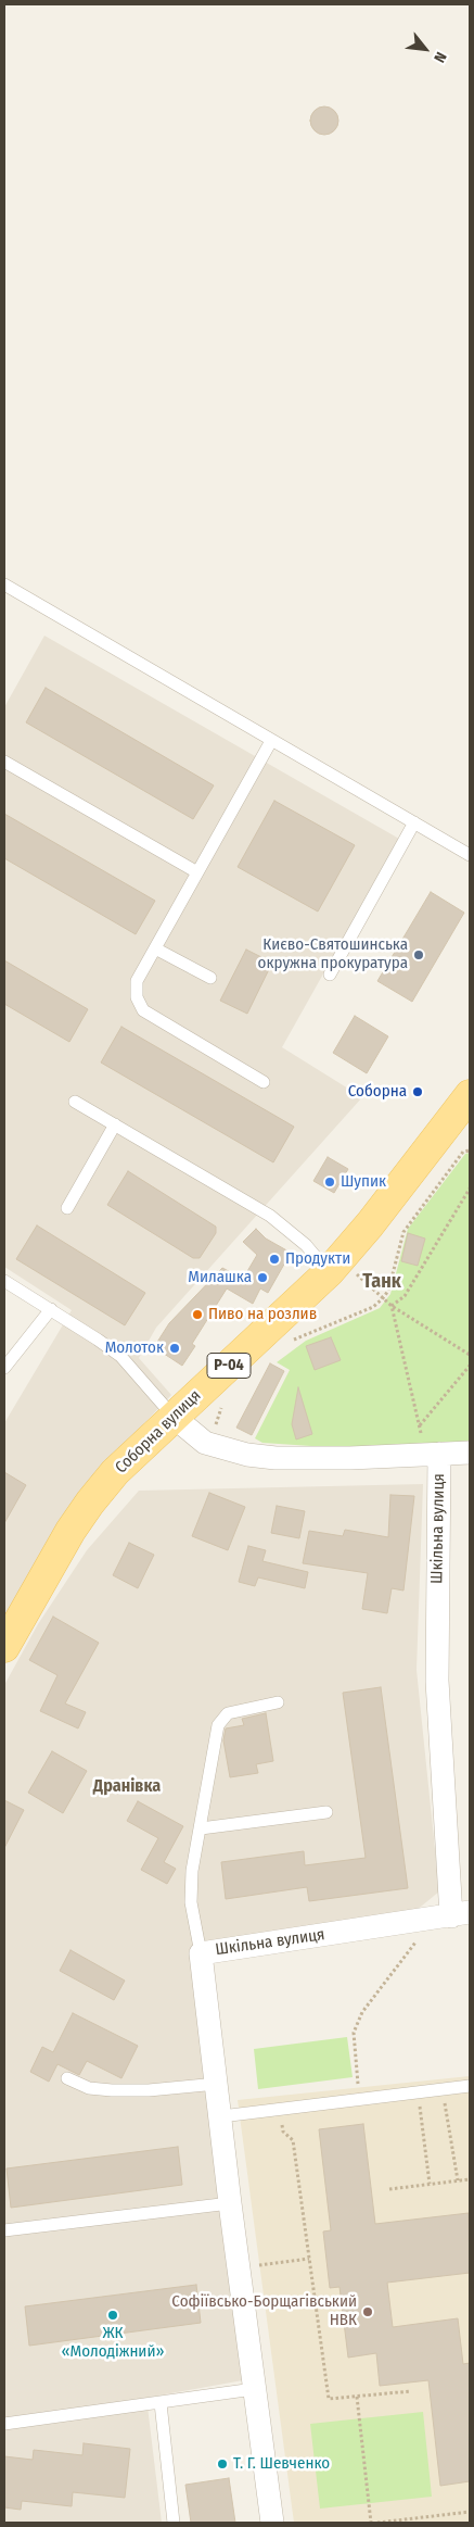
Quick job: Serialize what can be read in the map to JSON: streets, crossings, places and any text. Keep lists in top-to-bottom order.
{
  "streets": {
    "main road": ["Р-04", "Соборна вулиця"],
    "street": ["Шкільна вулиця"]
  },
  "districts": ["Танк", "Дранівка"],
  "places": [
    "Києво-Святошинська окружна прокуратура",
    "Соборна",
    "Шупик",
    "Продукти",
    "Милашка",
    "Пиво на розлив",
    "Молоток",
    "Софіївсько-Борщагівський НВК",
    "ЖК «Молодіжний»",
    "Т. Г. Шевченко"
  ],
  "north": "bottom right"
}
